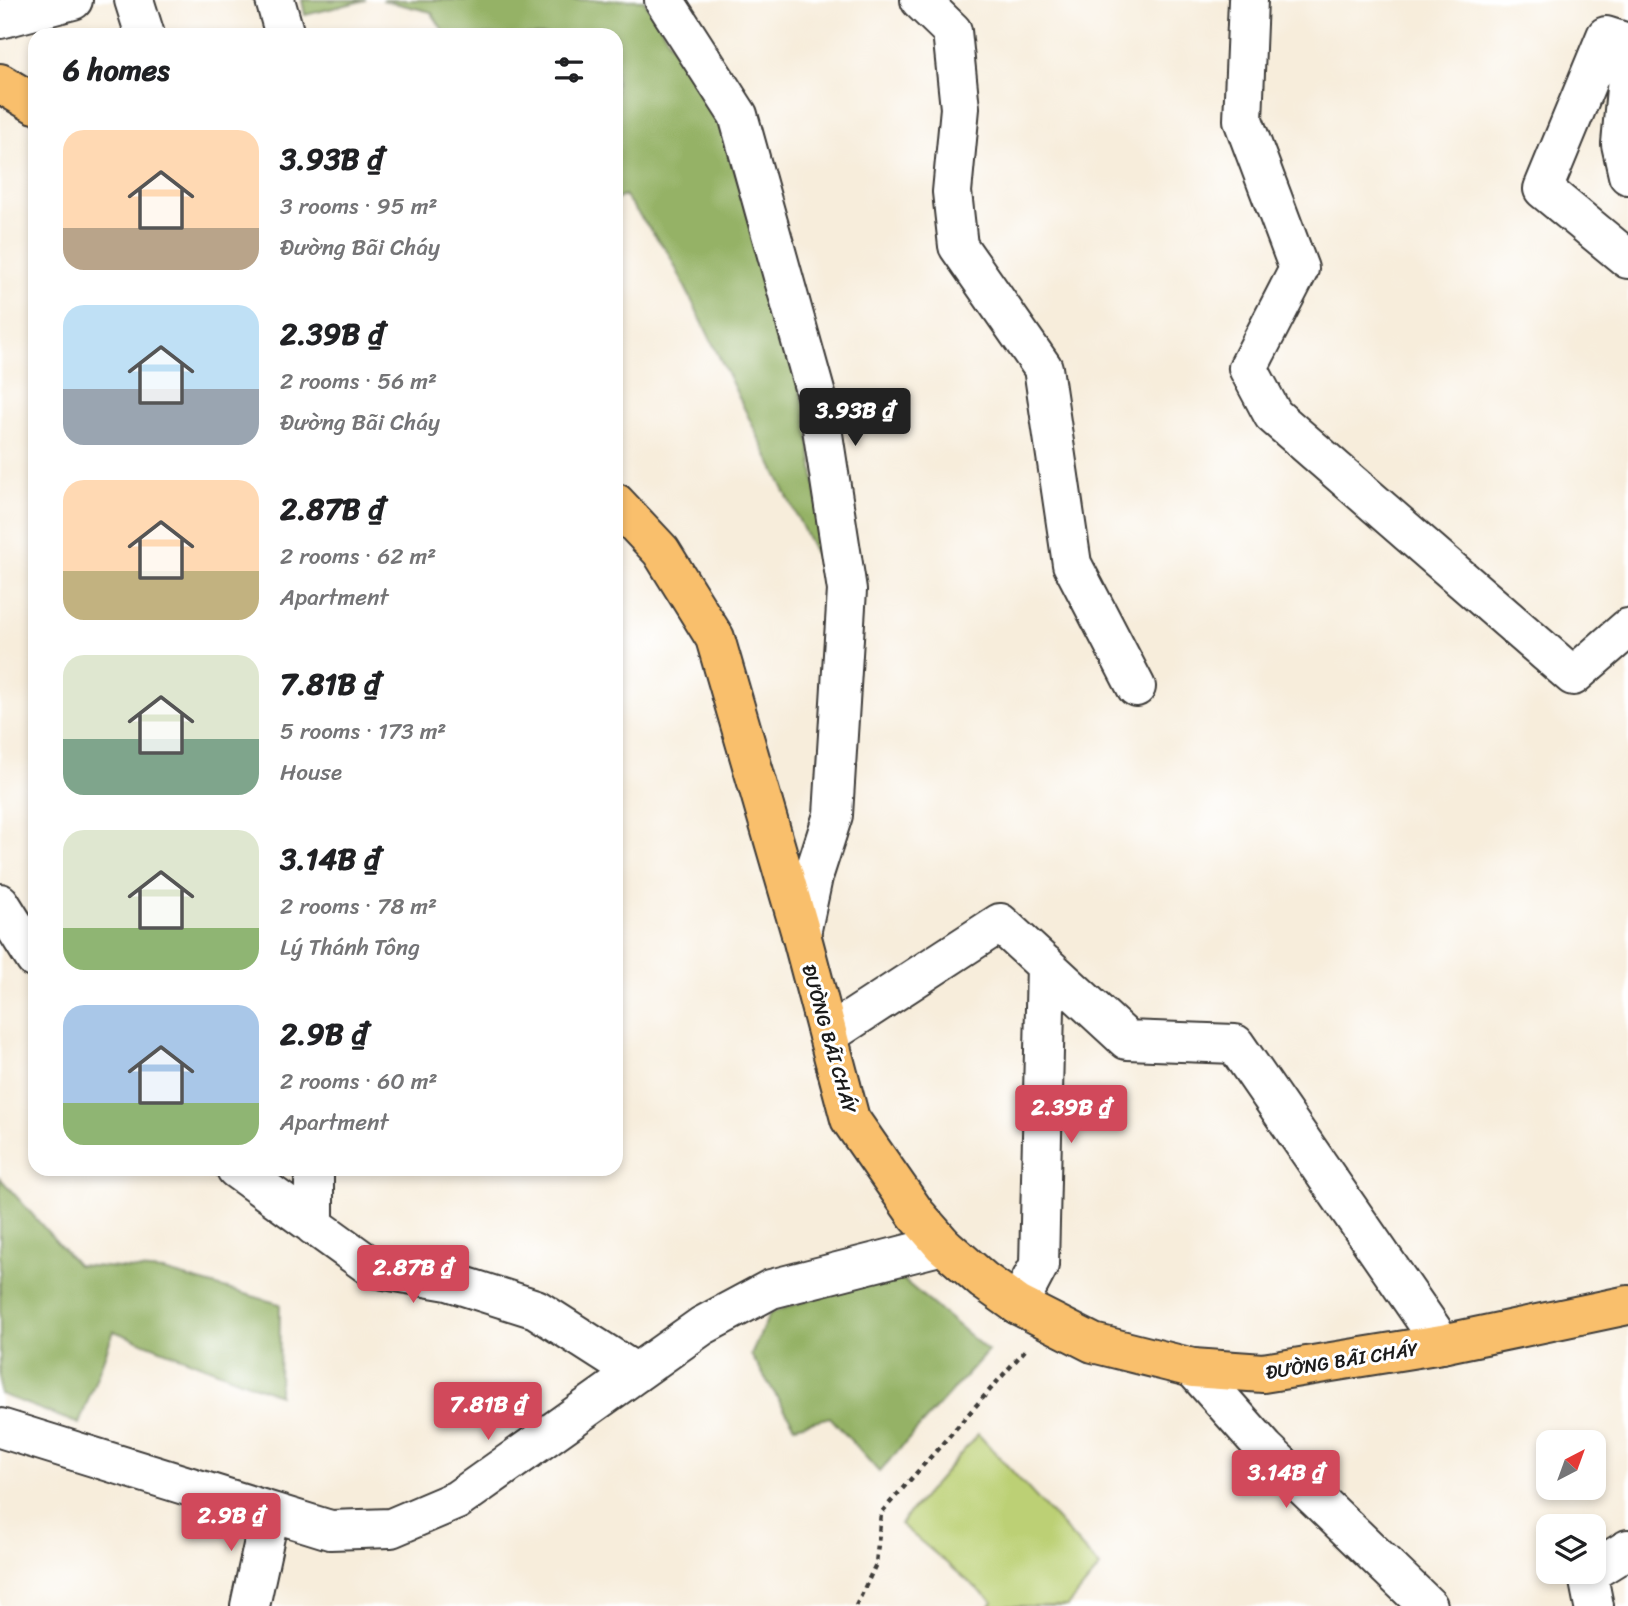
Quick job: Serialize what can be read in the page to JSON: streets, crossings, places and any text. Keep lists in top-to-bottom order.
{
  "streets": {
    "main road": ["ĐƯỜNG BÃI CHÁY"]
  },
  "north": "top right",
  "page": {
    "heading": "6 homes",
    "list": [
      {
        "name": "3.93B ₫",
        "note": "3 rooms · 95 m² · Đường Bãi Cháy"
      },
      {
        "name": "2.39B ₫",
        "note": "2 rooms · 56 m² · Đường Bãi Cháy"
      },
      {
        "name": "2.87B ₫",
        "note": "2 rooms · 62 m² · Apartment"
      },
      {
        "name": "7.81B ₫",
        "note": "5 rooms · 173 m² · House"
      },
      {
        "name": "3.14B ₫",
        "note": "2 rooms · 78 m² · Lý Thánh Tông"
      },
      {
        "name": "2.9B ₫",
        "note": "2 rooms · 60 m² · Apartment"
      }
    ],
    "price": [
      "3.93B ₫",
      "2.39B ₫",
      "2.87B ₫",
      "7.81B ₫",
      "3.14B ₫",
      "2.9B ₫"
    ]
  }
}
